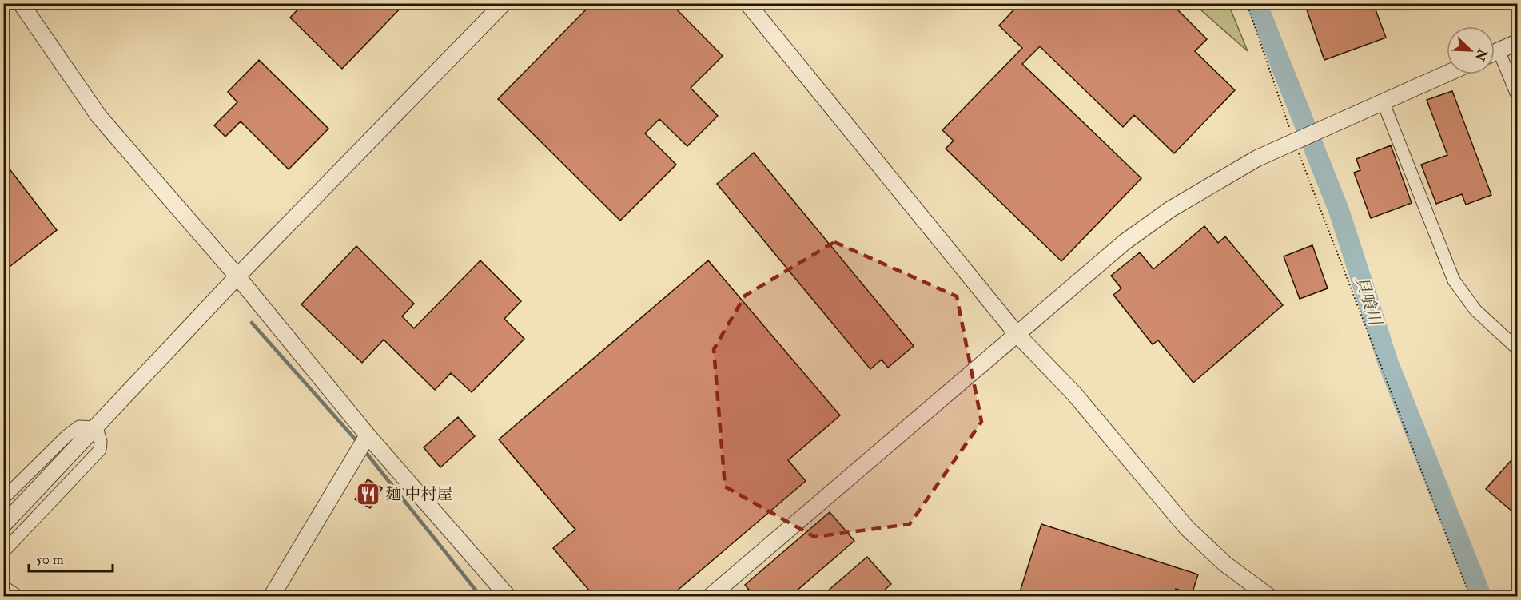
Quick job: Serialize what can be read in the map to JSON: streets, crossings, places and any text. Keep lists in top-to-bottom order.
{
  "water": ["貝喰川"],
  "places": {
    "restaurant": ["麺 中村屋"]
  },
  "scale_bar": "50 m",
  "north": "bottom right"
}
